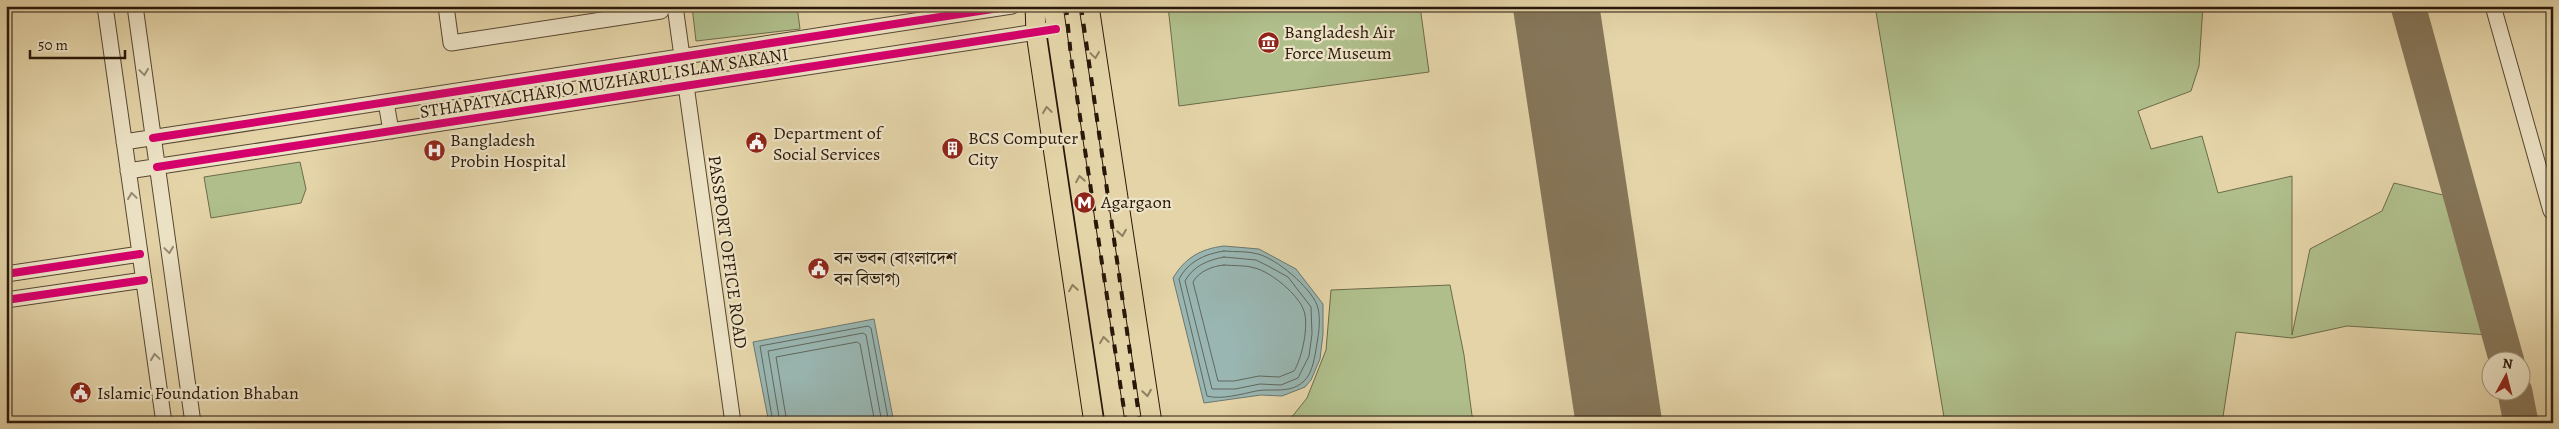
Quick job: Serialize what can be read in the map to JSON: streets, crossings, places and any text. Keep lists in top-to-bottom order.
{
  "streets": {
    "street": ["STHAPATYACHARJO MUZHARUL ISLAM SARANI", "PASSPORT OFFICE ROAD"]
  },
  "crossings": [
    ["STHAPATYACHARJO MUZHARUL ISLAM SARANI", "PASSPORT OFFICE ROAD"]
  ],
  "places": {
    "museum": ["Bangladesh Air Force Museum"],
    "public building": ["Department of Social Services", "বন ভবন (বাংলাদেশ বন বিভাগ)", "Islamic Foundation Bhaban"],
    "building": ["BCS Computer City"],
    "hospital": ["Bangladesh Probin Hospital"],
    "metro station": ["Agargaon"]
  },
  "scale_bar": "50 m",
  "north": "top"
}
